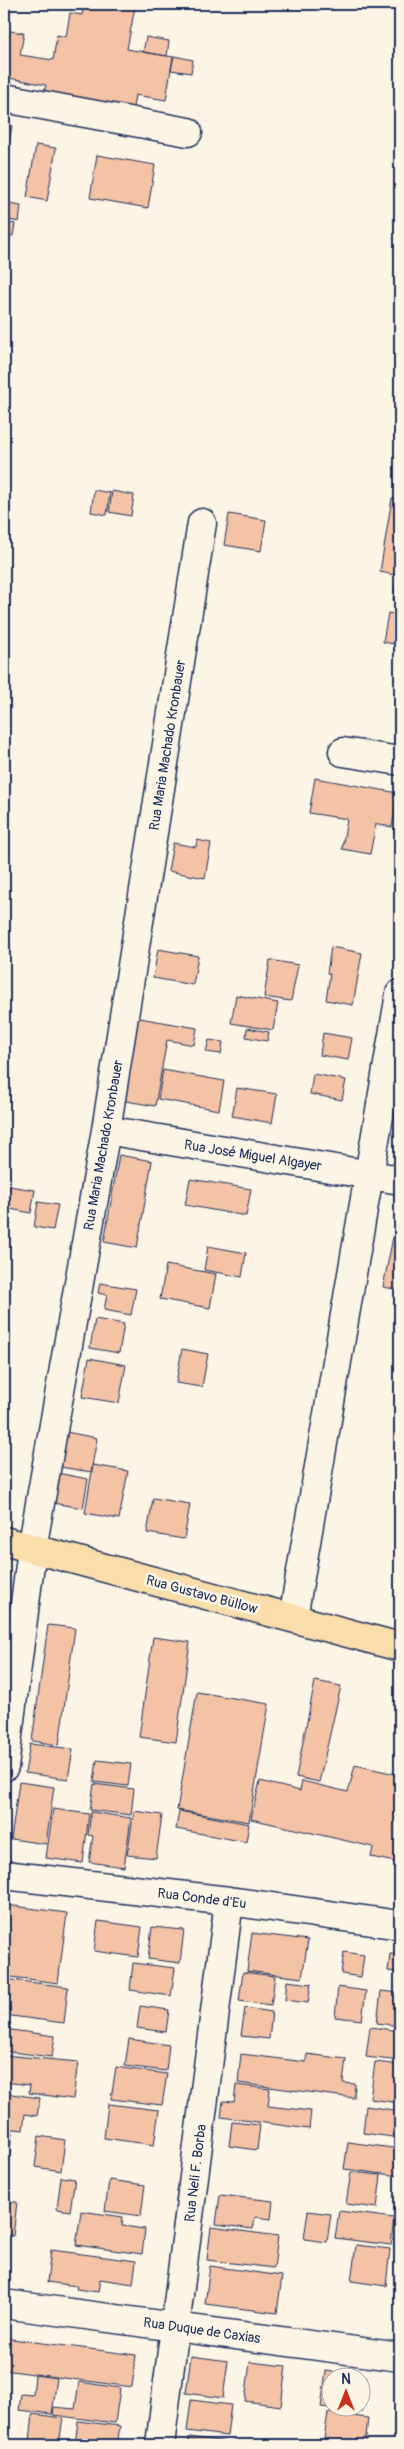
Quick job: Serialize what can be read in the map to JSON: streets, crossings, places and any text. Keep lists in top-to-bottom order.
{
  "streets": {
    "main road": ["Rua Gustavo Büllow"],
    "street": [
      "Rua Maria Machado Kronbauer",
      "Rua José Miguel Algayer",
      "Rua Conde d'Eu",
      "Rua Neli F. Borba",
      "Rua Duque de Caxias"
    ]
  },
  "crossings": [
    ["Rua Maria Machado Kronbauer", "Rua José Miguel Algayer"],
    ["Rua Maria Machado Kronbauer", "Rua Gustavo Büllow"],
    ["Rua Conde d'Eu", "Rua Neli F. Borba"],
    ["Rua Neli F. Borba", "Rua Duque de Caxias"]
  ],
  "north": "top"
}
